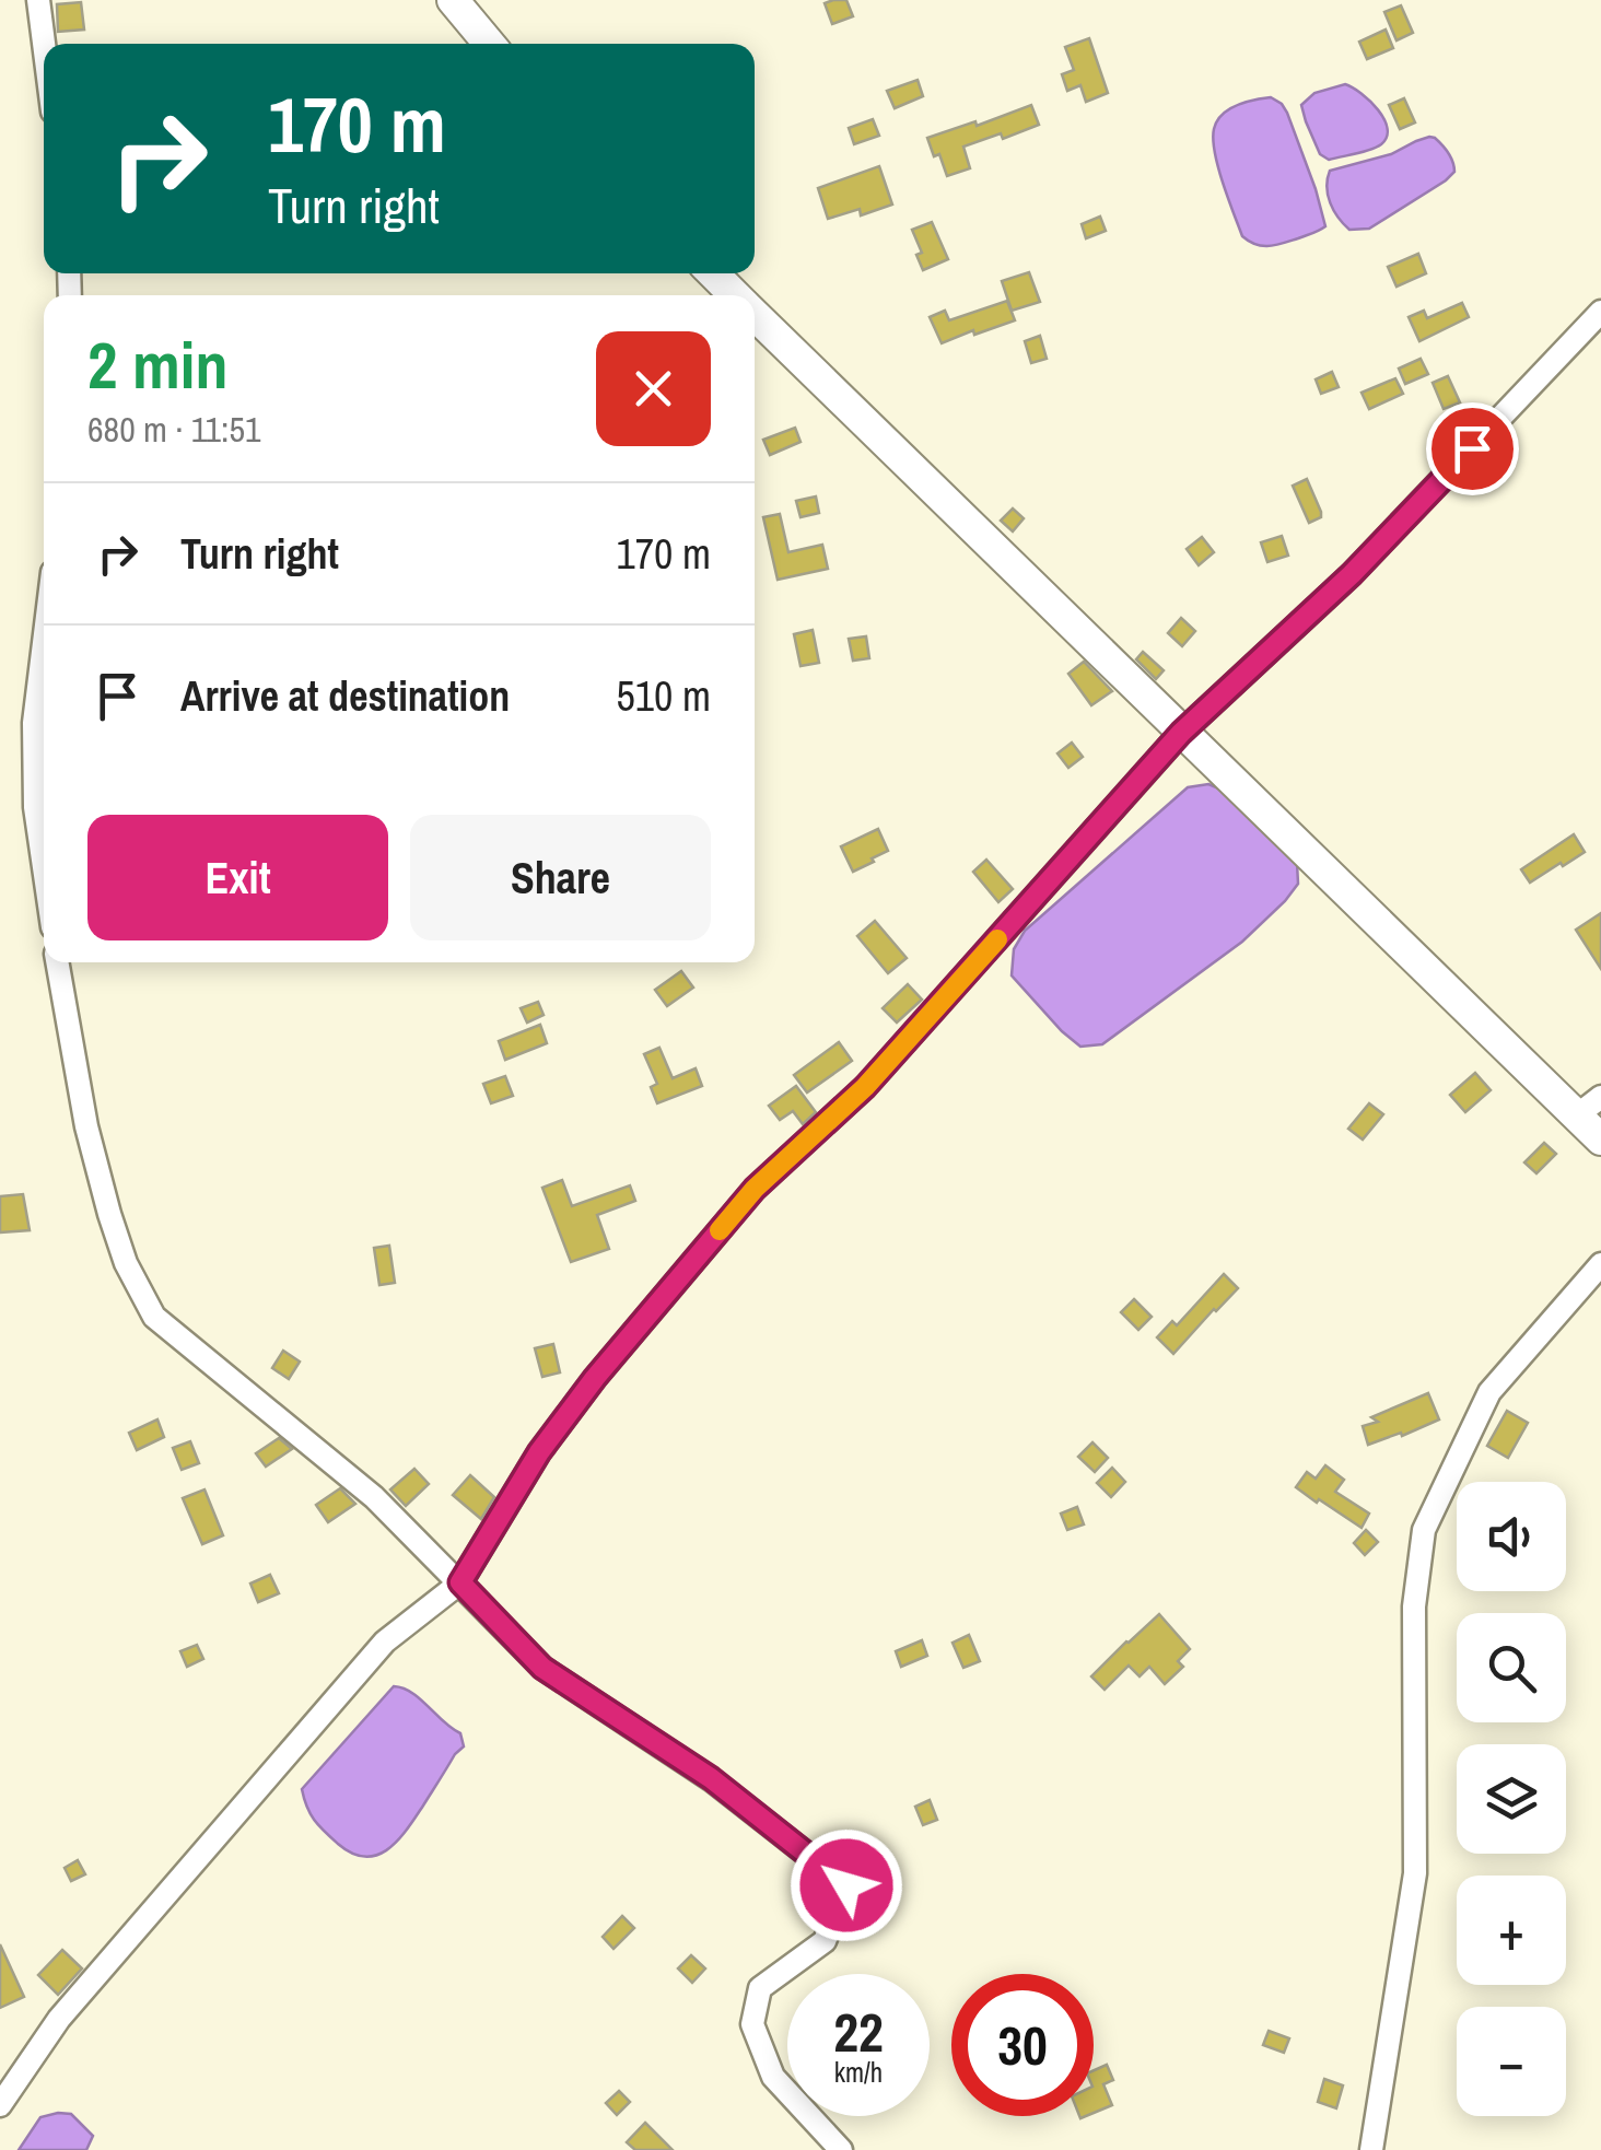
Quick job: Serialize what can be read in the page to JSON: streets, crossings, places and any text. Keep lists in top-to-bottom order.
{
  "page": {
    "turn": ["170 m", "Turn right"],
    "heading": ["2 min", "680 m · 11:51"],
    "list": [
      {
        "name": "Turn right",
        "value": "170 m"
      },
      {
        "name": "Arrive at destination",
        "value": "510 m"
      }
    ],
    "buttons": ["Exit", "Share"],
    "map_buttons": ["+", "−"],
    "speed": "22 km/h",
    "limit": "30"
  }
}
